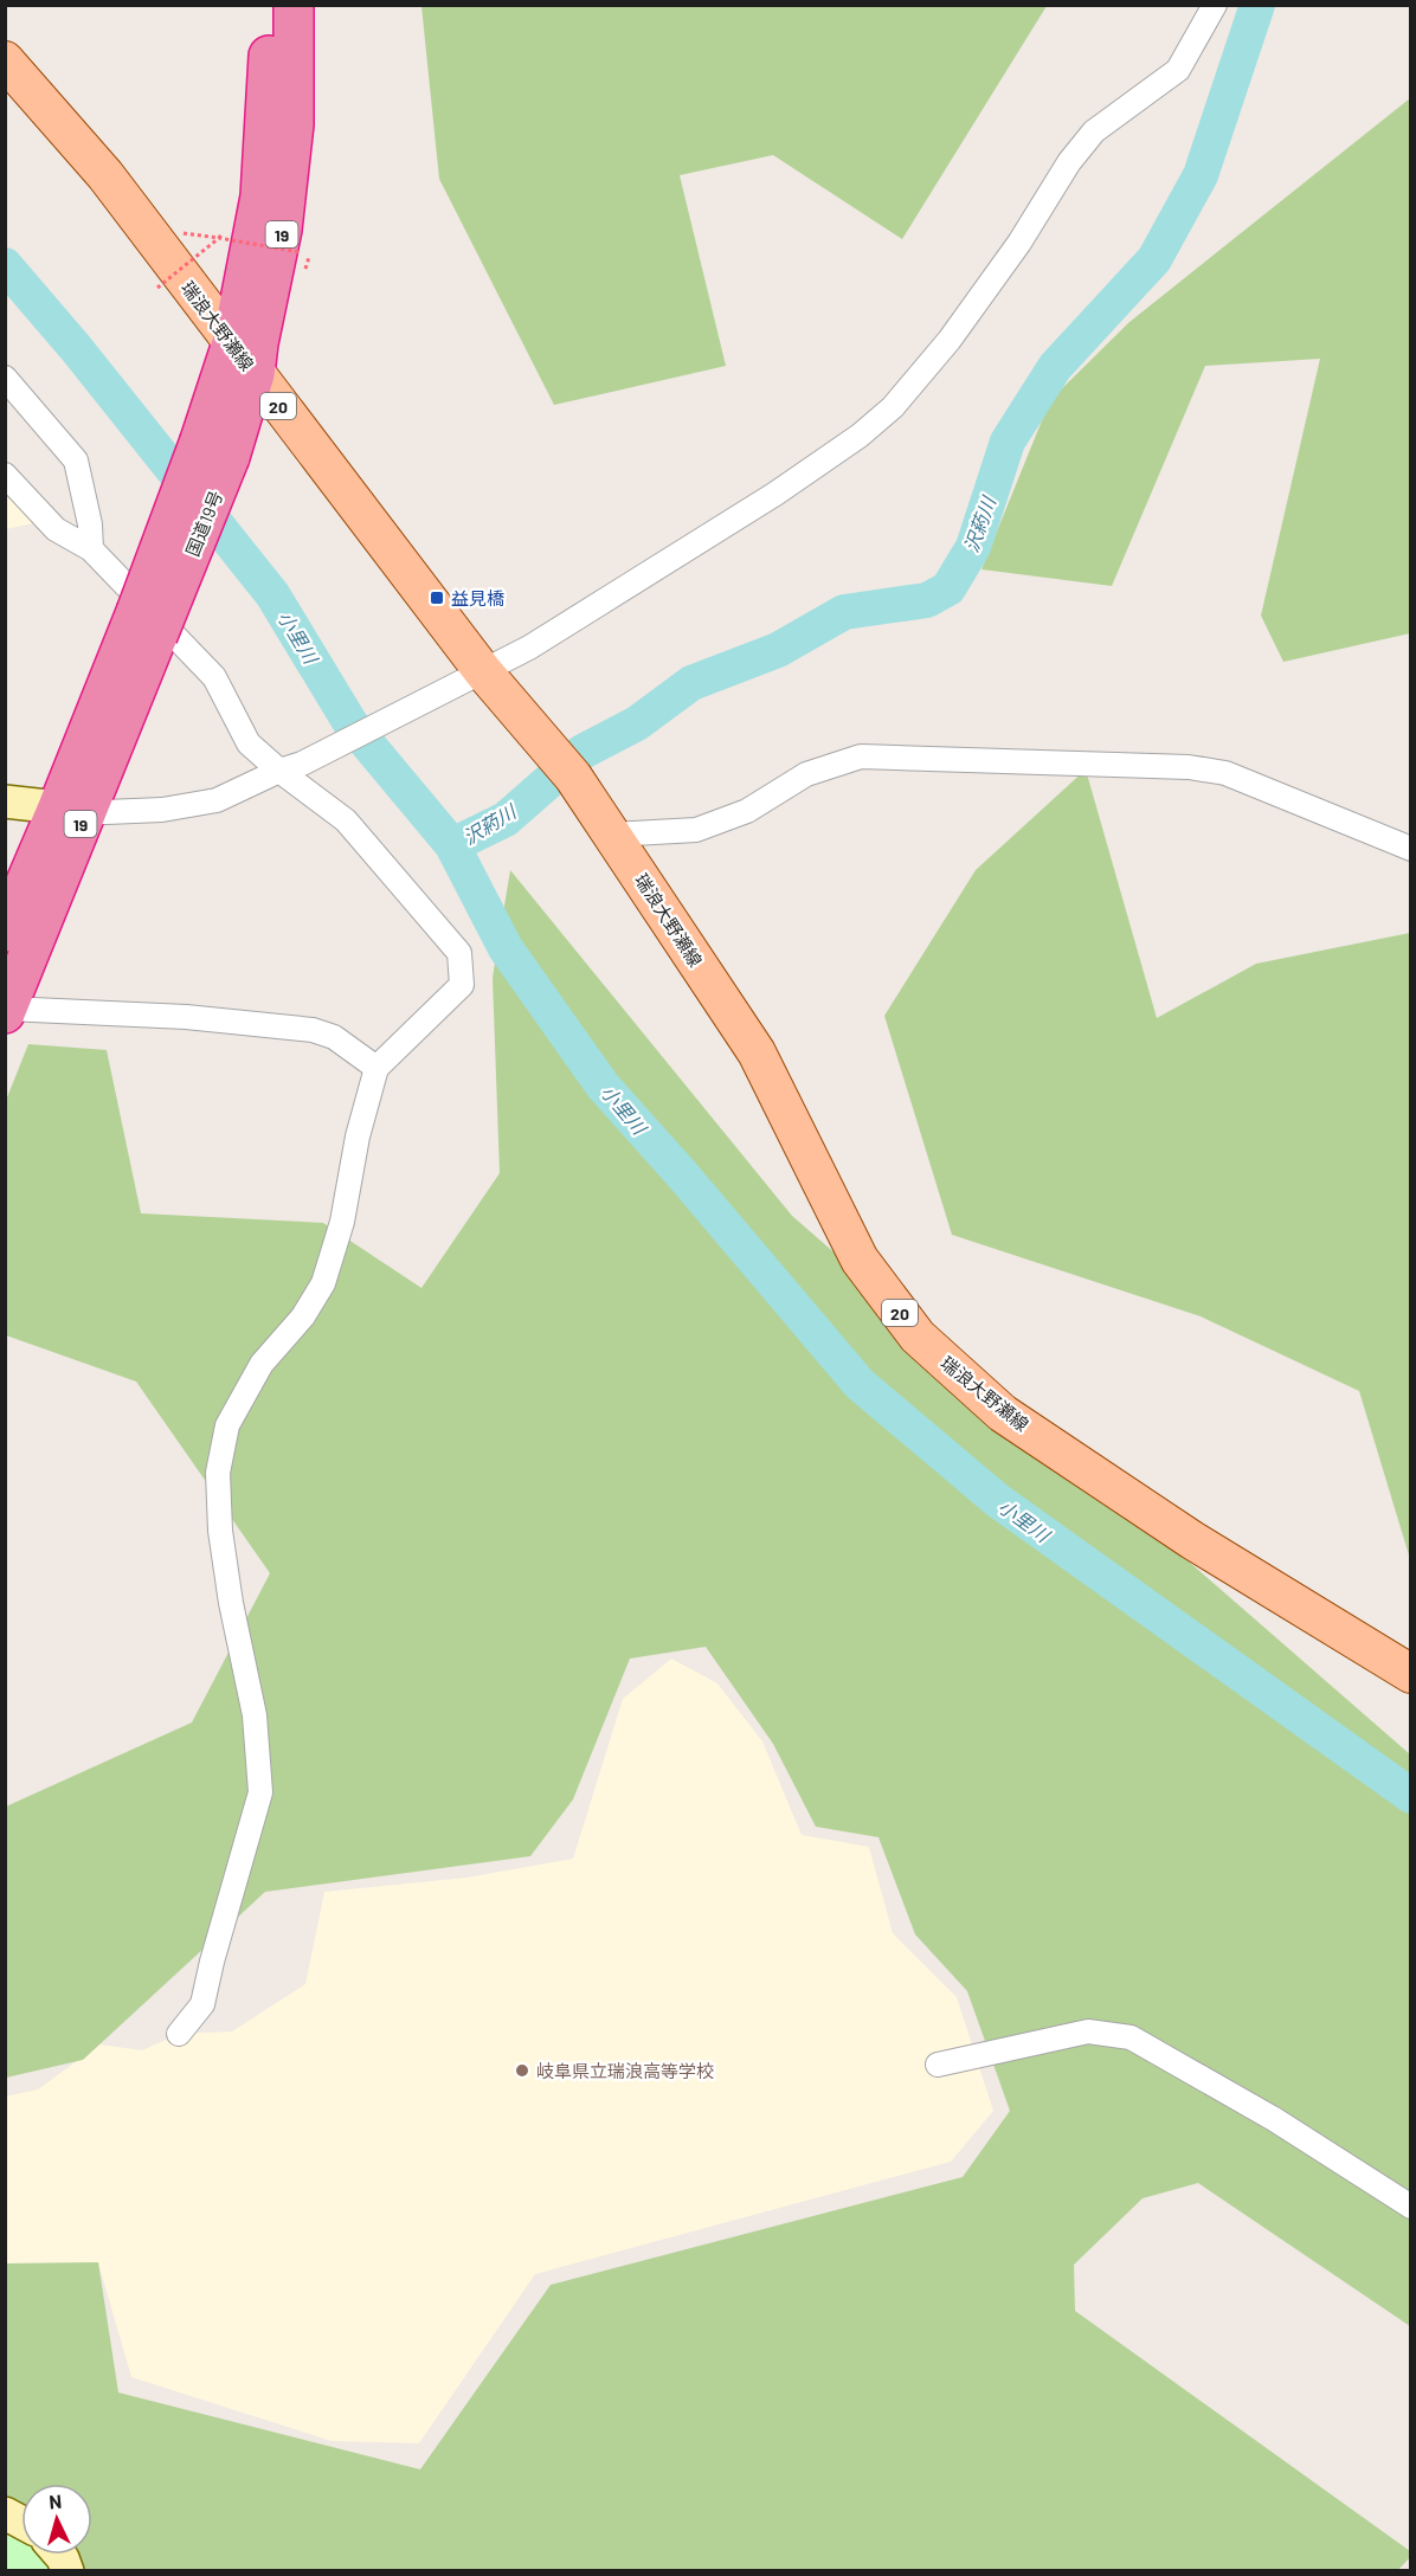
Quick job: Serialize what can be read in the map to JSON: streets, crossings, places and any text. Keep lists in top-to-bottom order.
{
  "streets": {
    "highway": ["19", "国道19号"],
    "main road": ["瑞浪大野瀬線", "20"]
  },
  "crossings": [
    ["瑞浪大野瀬線", "国道19号"]
  ],
  "water": ["沢葯川", "小里川"],
  "places": {
    "transit": ["益見橋"],
    "other": ["岐阜県立瑞浪高等学校"]
  },
  "north": "top"
}
